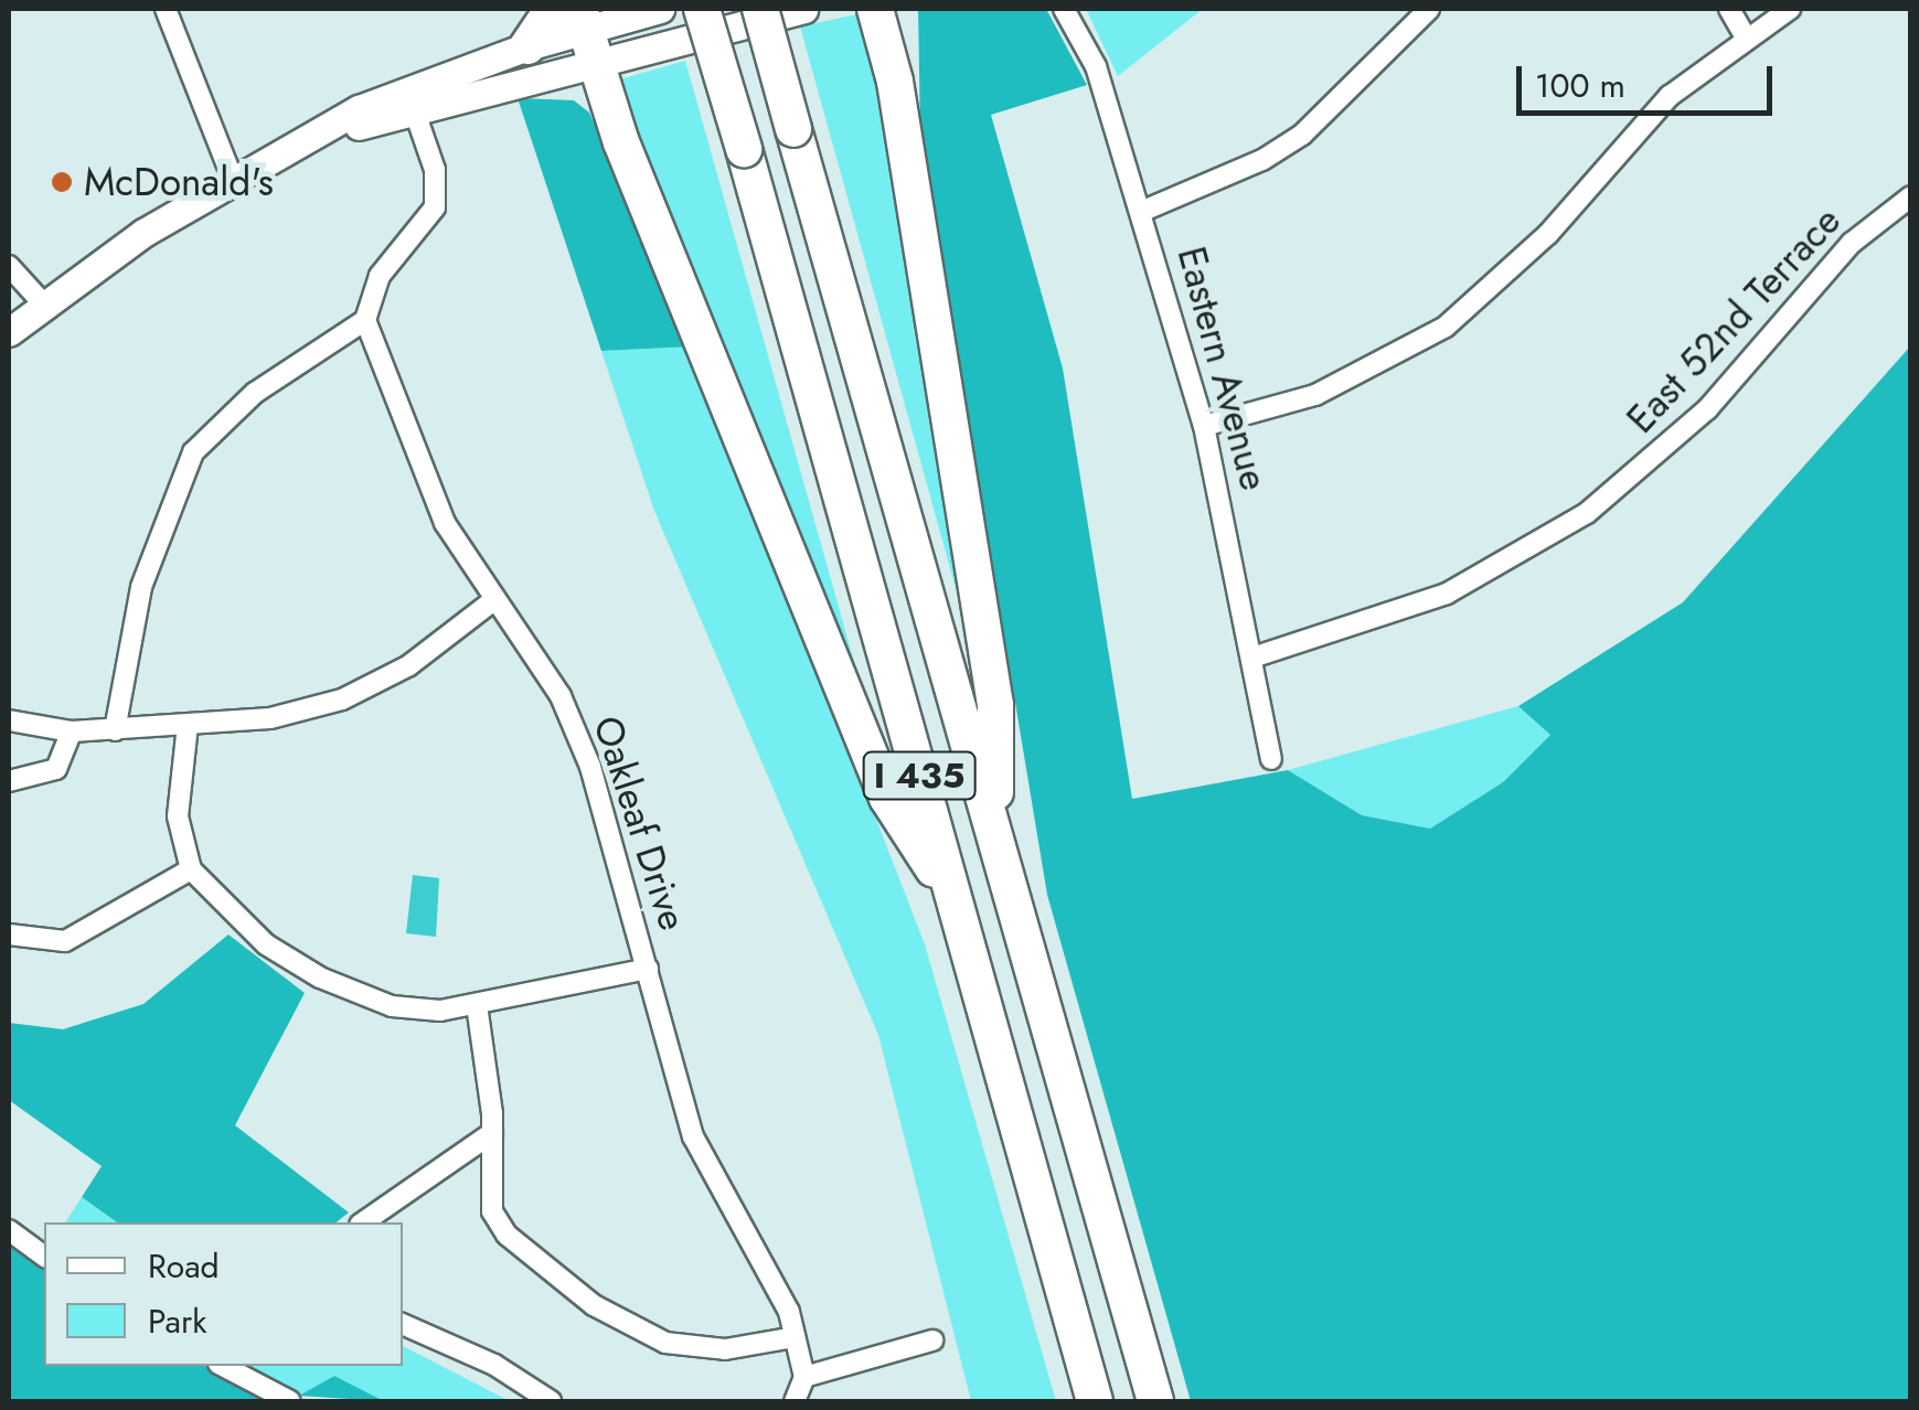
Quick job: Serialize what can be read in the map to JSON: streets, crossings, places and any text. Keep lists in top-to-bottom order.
{
  "streets": {
    "highway": ["I 435"],
    "street": ["East 52nd Terrace", "Eastern Avenue", "Oakleaf Drive"]
  },
  "crossings": [
    ["East 52nd Terrace", "Eastern Avenue"]
  ],
  "places": ["McDonald's"],
  "legend": ["Road", "Park"],
  "scale_bar": "100 m"
}
